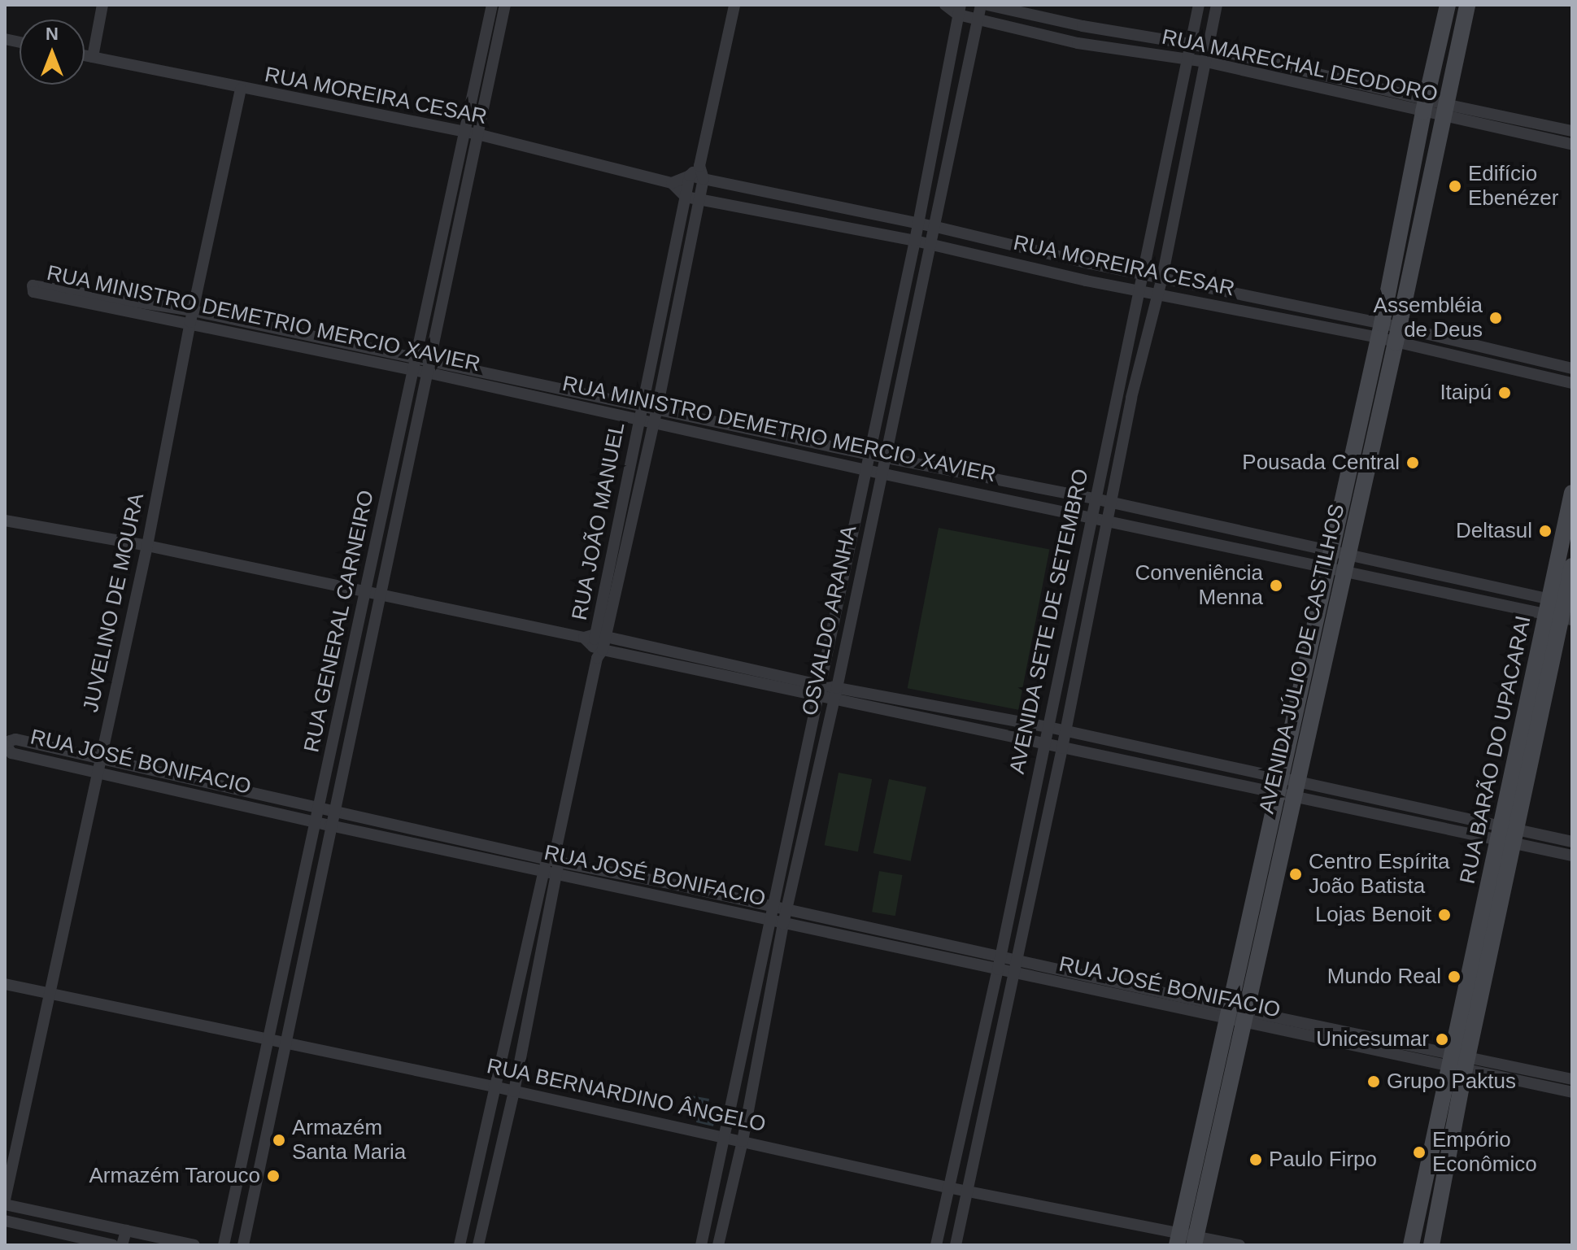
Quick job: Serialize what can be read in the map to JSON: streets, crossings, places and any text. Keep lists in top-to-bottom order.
{
  "streets": {
    "street": [
      "RUA MARECHAL DEODORO",
      "RUA MOREIRA CESAR",
      "RUA MINISTRO DEMETRIO MERCIO XAVIER",
      "RUA JOÃO MANUEL",
      "JUVELINO DE MOURA",
      "OSVALDO ARANHA",
      "RUA GENERAL CARNEIRO",
      "AVENIDA SETE DE SETEMBRO",
      "AVENIDA JÚLIO DE CASTILHOS",
      "RUA BARÃO DO UPACARAI",
      "RUA JOSÉ BONIFACIO",
      "RUA BERNARDINO ÂNGELO"
    ]
  },
  "crossings": [
    ["RUA MARECHAL DEODORO", "OSVALDO ARANHA"],
    ["RUA MARECHAL DEODORO", "AVENIDA SETE DE SETEMBRO"],
    ["RUA MARECHAL DEODORO", "AVENIDA JÚLIO DE CASTILHOS"],
    ["RUA MOREIRA CESAR", "RUA JOÃO MANUEL"],
    ["RUA MOREIRA CESAR", "JUVELINO DE MOURA"],
    ["RUA MOREIRA CESAR", "OSVALDO ARANHA"],
    ["RUA MOREIRA CESAR", "RUA GENERAL CARNEIRO"],
    ["RUA MOREIRA CESAR", "AVENIDA SETE DE SETEMBRO"],
    ["RUA MOREIRA CESAR", "AVENIDA JÚLIO DE CASTILHOS"],
    ["RUA MINISTRO DEMETRIO MERCIO XAVIER", "RUA JOÃO MANUEL"],
    ["RUA MINISTRO DEMETRIO MERCIO XAVIER", "JUVELINO DE MOURA"],
    ["RUA MINISTRO DEMETRIO MERCIO XAVIER", "OSVALDO ARANHA"],
    ["RUA MINISTRO DEMETRIO MERCIO XAVIER", "RUA GENERAL CARNEIRO"],
    ["RUA MINISTRO DEMETRIO MERCIO XAVIER", "AVENIDA SETE DE SETEMBRO"],
    ["RUA MINISTRO DEMETRIO MERCIO XAVIER", "AVENIDA JÚLIO DE CASTILHOS"],
    ["RUA MINISTRO DEMETRIO MERCIO XAVIER", "RUA BARÃO DO UPACARAI"],
    ["RUA JOÃO MANUEL", "RUA JOSÉ BONIFACIO"],
    ["RUA JOÃO MANUEL", "RUA BERNARDINO ÂNGELO"],
    ["JUVELINO DE MOURA", "RUA JOSÉ BONIFACIO"],
    ["JUVELINO DE MOURA", "RUA BERNARDINO ÂNGELO"],
    ["OSVALDO ARANHA", "RUA JOSÉ BONIFACIO"],
    ["OSVALDO ARANHA", "RUA BERNARDINO ÂNGELO"],
    ["RUA GENERAL CARNEIRO", "RUA JOSÉ BONIFACIO"],
    ["RUA GENERAL CARNEIRO", "RUA BERNARDINO ÂNGELO"],
    ["AVENIDA SETE DE SETEMBRO", "RUA JOSÉ BONIFACIO"],
    ["AVENIDA SETE DE SETEMBRO", "RUA BERNARDINO ÂNGELO"],
    ["AVENIDA JÚLIO DE CASTILHOS", "RUA JOSÉ BONIFACIO"],
    ["AVENIDA JÚLIO DE CASTILHOS", "RUA BERNARDINO ÂNGELO"],
    ["RUA BARÃO DO UPACARAI", "RUA JOSÉ BONIFACIO"]
  ],
  "places": [
    "Edifício Ebenézer",
    "Assembléia de Deus",
    "Itaipú",
    "Pousada Central",
    "Deltasul",
    "Conveniência Menna",
    "Centro Espírita João Batista",
    "Lojas Benoit",
    "Mundo Real",
    "Unicesumar",
    "Grupo Paktus",
    "Armazém Santa Maria",
    "Empório Econômico",
    "Paulo Firpo",
    "Armazém Tarouco"
  ],
  "north": "top"
}
